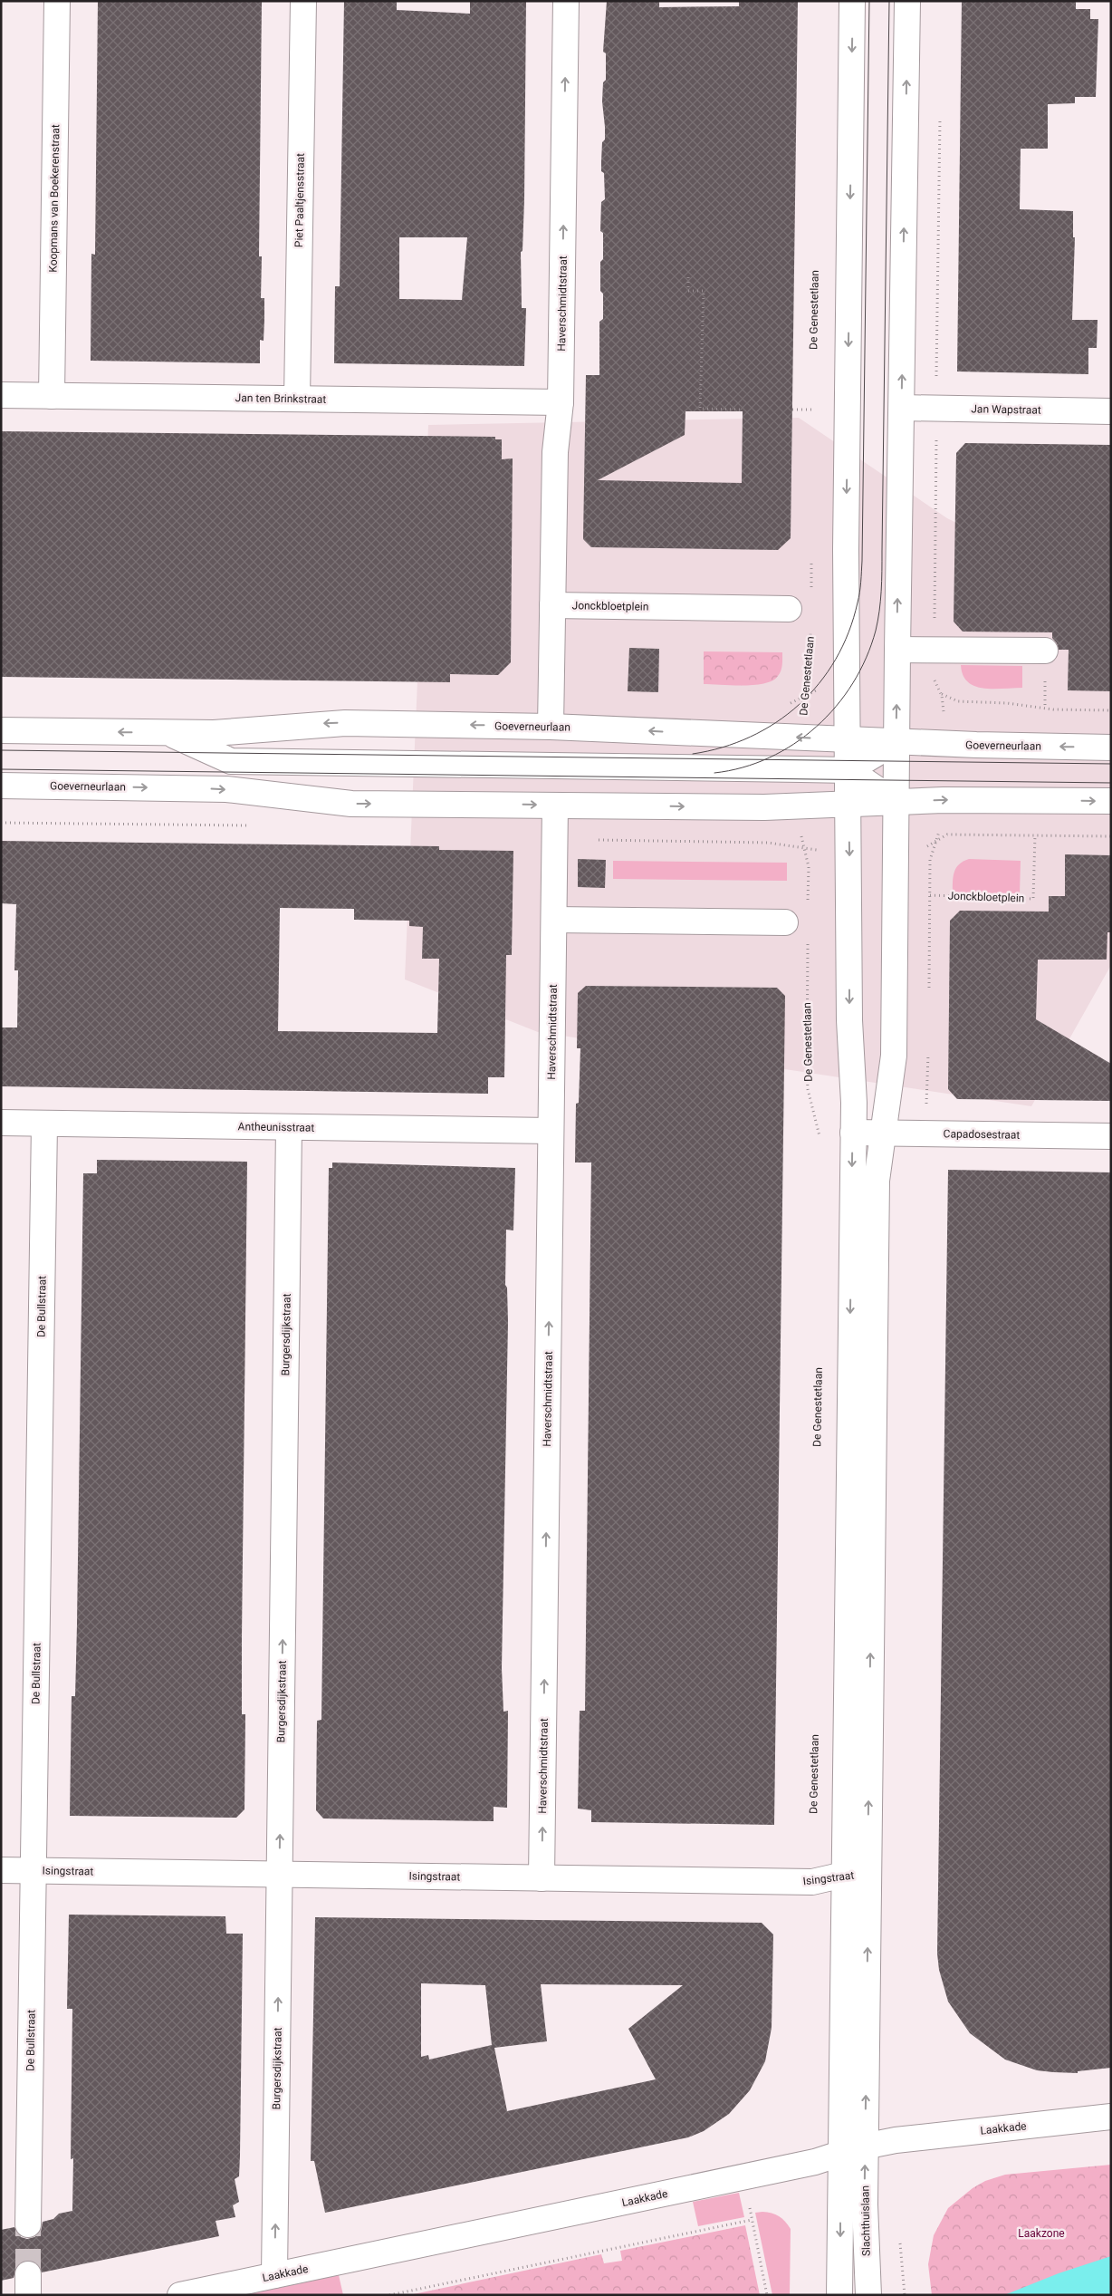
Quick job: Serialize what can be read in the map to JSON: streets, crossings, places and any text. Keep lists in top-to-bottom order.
{
  "streets": {
    "street": [
      "Koopmans van Boekerenstraat",
      "Piet Paaltjensstraat",
      "Haverschmidtstraat",
      "Jan ten Brinkstraat",
      "Jan Wapstraat",
      "Jonckbloetplein",
      "Goeverneurlaan",
      "Antheunisstraat",
      "Capadosestraat",
      "De Bullstraat",
      "Burgersdijkstraat",
      "Isingstraat",
      "Laakkade",
      "Slachthuislaan"
    ],
    "path": ["De Genestetlaan"]
  },
  "crossings": [
    ["Koopmans van Boekerenstraat", "Jan ten Brinkstraat"],
    ["Piet Paaltjensstraat", "Jan ten Brinkstraat"],
    ["Haverschmidtstraat", "Jan ten Brinkstraat"],
    ["Haverschmidtstraat", "Jonckbloetplein"],
    ["Haverschmidtstraat", "Antheunisstraat"],
    ["Haverschmidtstraat", "Isingstraat"],
    ["De Genestetlaan", "Goeverneurlaan"],
    ["Antheunisstraat", "De Bullstraat"],
    ["Antheunisstraat", "Burgersdijkstraat"],
    ["De Bullstraat", "Isingstraat"],
    ["Burgersdijkstraat", "Isingstraat"],
    ["Burgersdijkstraat", "Laakkade"],
    ["Laakkade", "Slachthuislaan"]
  ],
  "one_way": ["Haverschmidtstraat", "Burgersdijkstraat"],
  "parks": ["Laakzone"]
}
